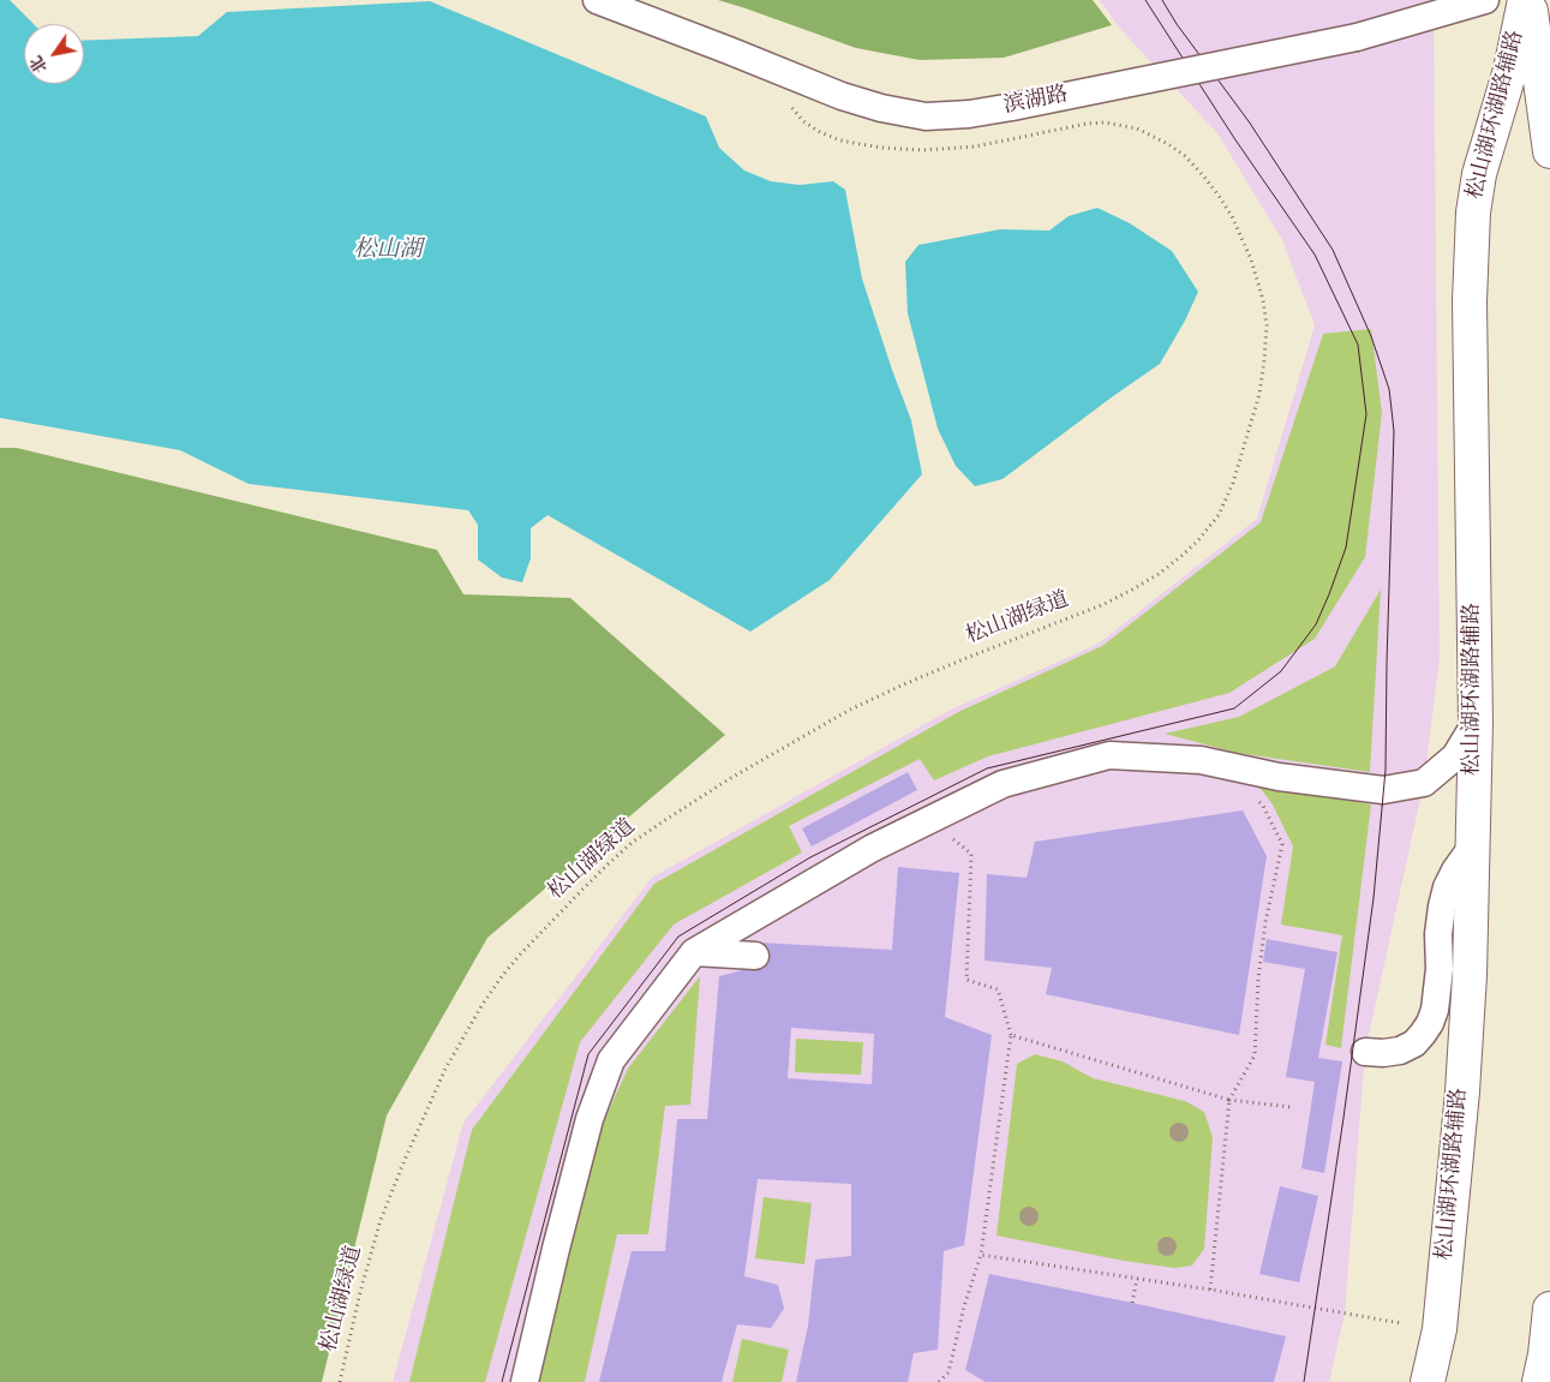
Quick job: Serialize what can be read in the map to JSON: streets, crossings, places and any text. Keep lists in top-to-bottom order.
{
  "streets": {
    "main road": ["松山湖环湖路辅路"],
    "street": ["滨湖路"],
    "path": ["松山湖绿道"]
  },
  "crossings": [
    ["滨湖路", "松山湖绿道"]
  ],
  "water": ["松山湖"],
  "north": "bottom left"
}
